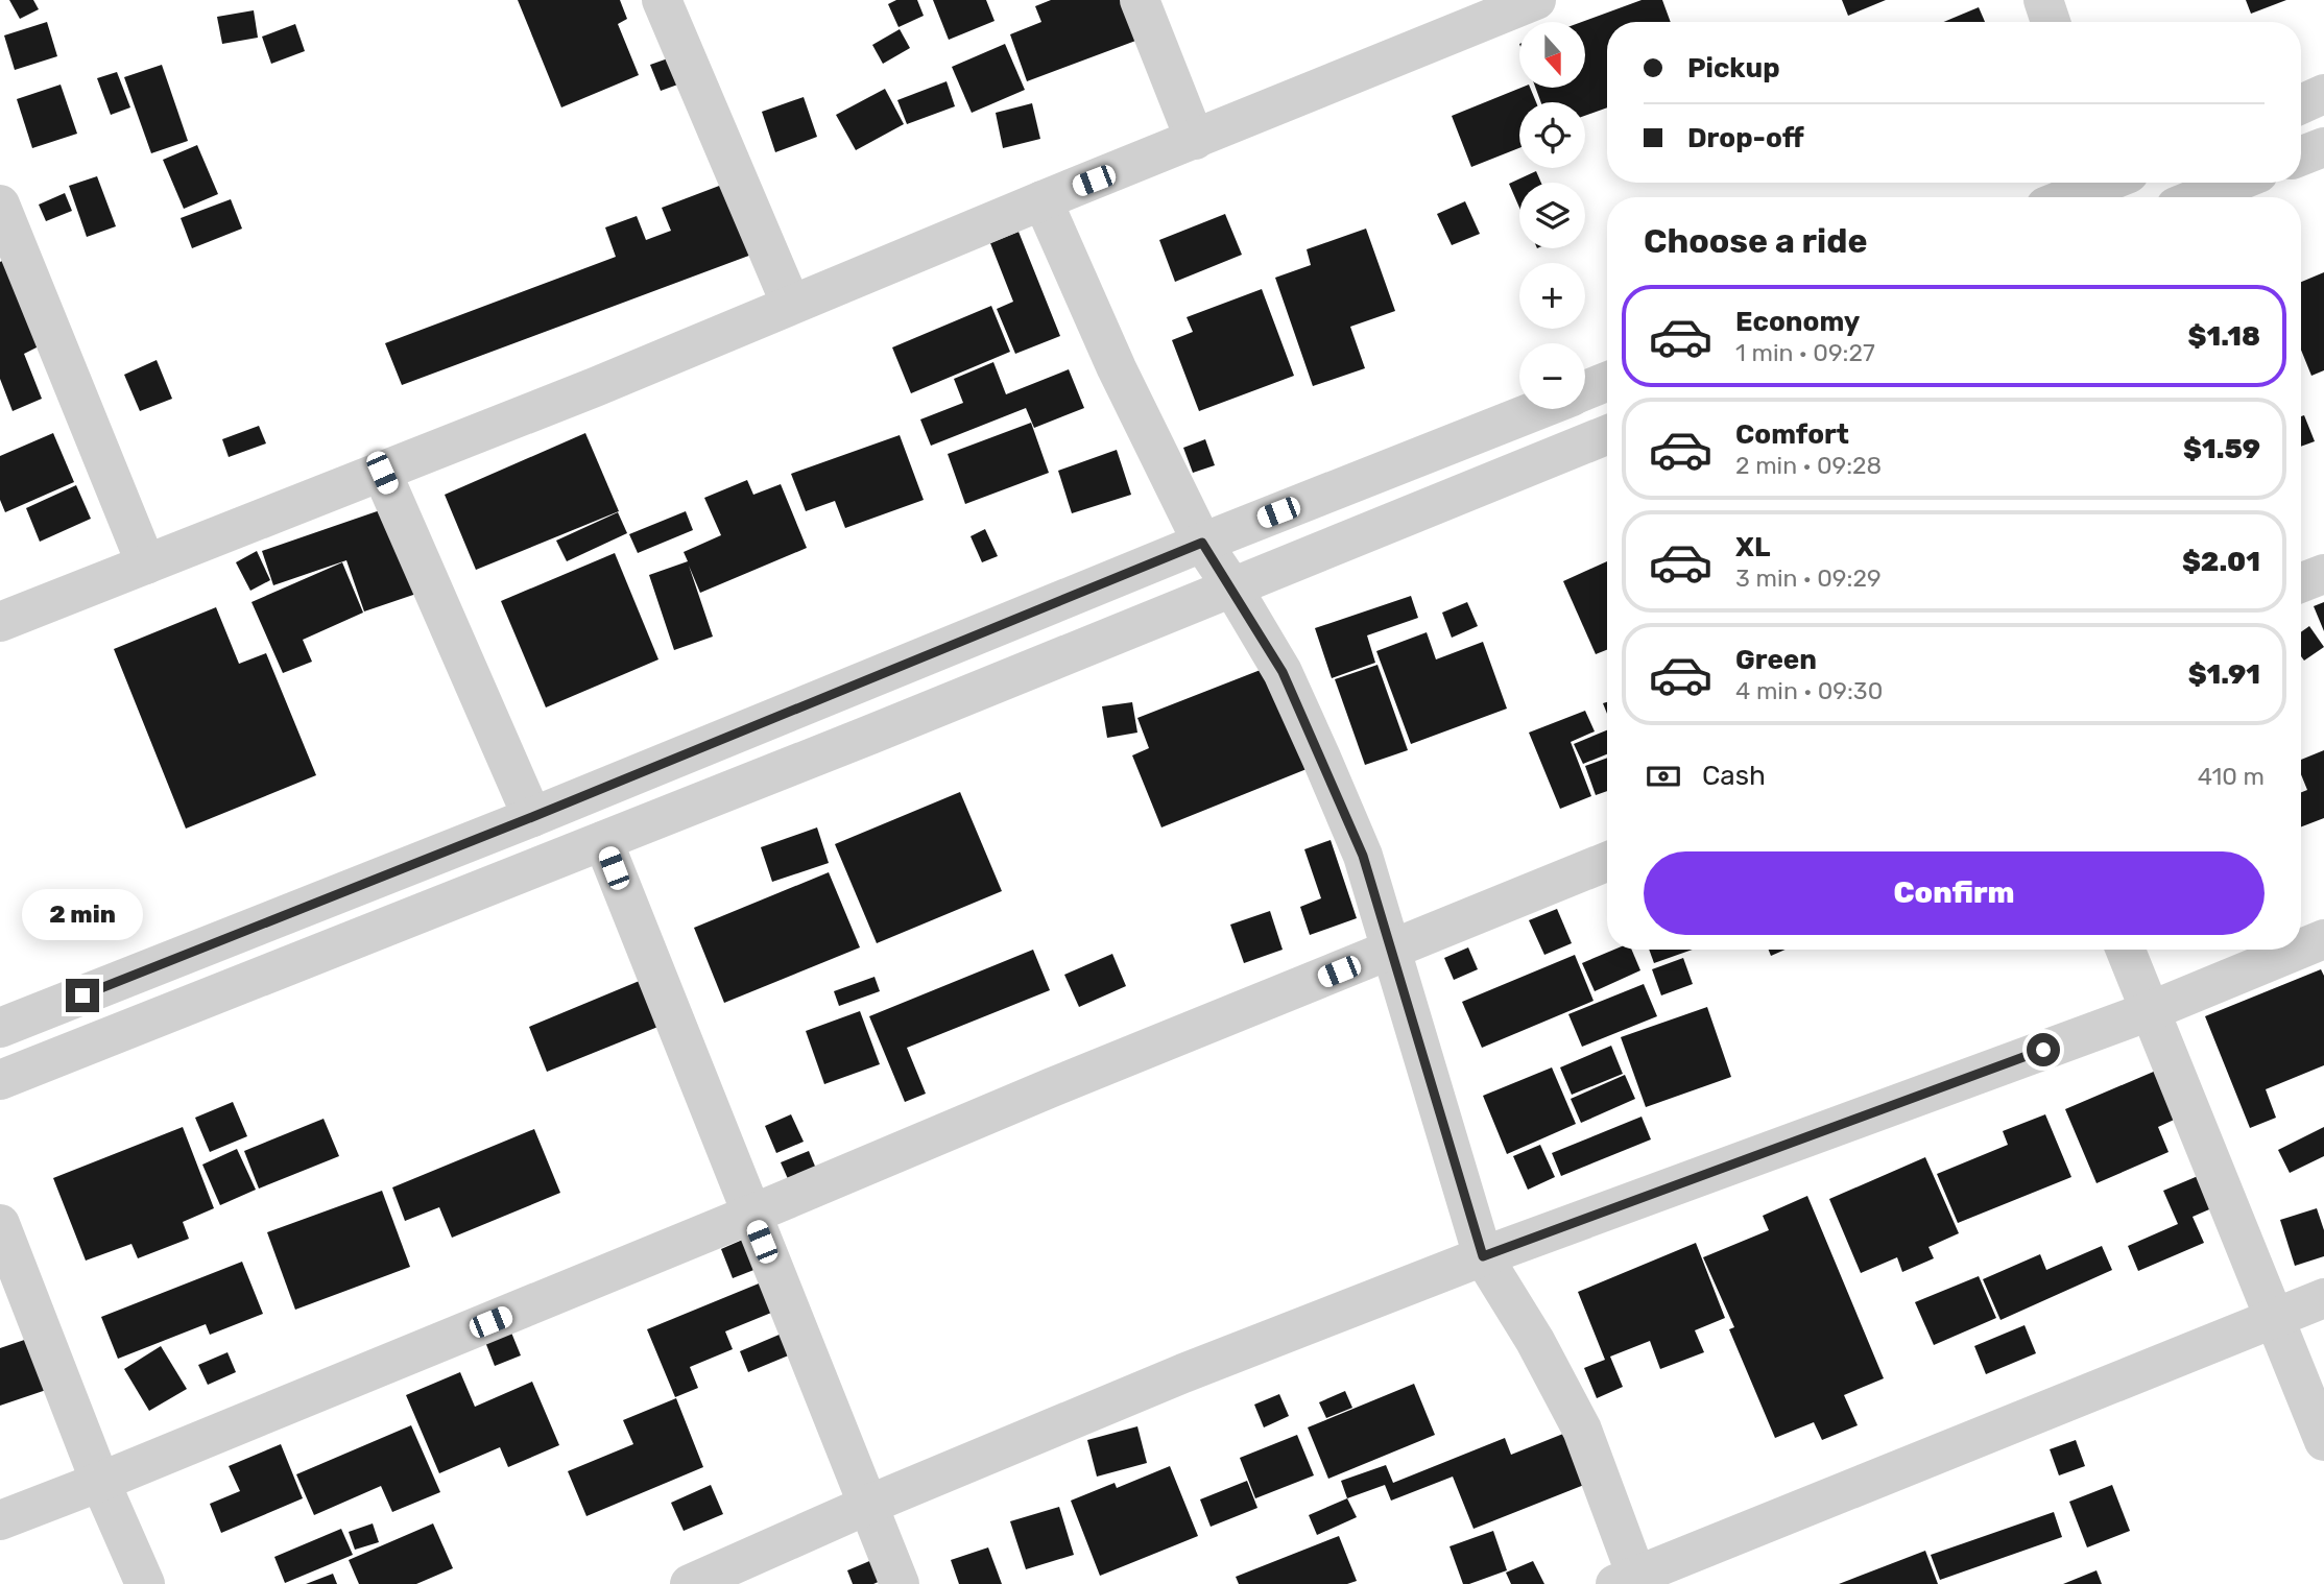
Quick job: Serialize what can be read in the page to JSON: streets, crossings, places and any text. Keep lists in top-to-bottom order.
{
  "north": "bottom",
  "page": {
    "map_buttons": ["+", "−"],
    "banner": ["Pickup", "Drop-off"],
    "heading": "Choose a ride",
    "list": [
      {
        "name": "Economy",
        "note": "1 min · 09:27",
        "value": "$1.18"
      },
      {
        "name": "Comfort",
        "note": "2 min · 09:28",
        "value": "$1.59"
      },
      {
        "name": "XL",
        "note": "3 min · 09:29",
        "value": "$2.01"
      },
      {
        "name": "Green",
        "note": "4 min · 09:30",
        "value": "$1.91"
      }
    ],
    "pay": ["Cash", "410 m"],
    "buttons": "Confirm",
    "bubble": "2 min"
  }
}
